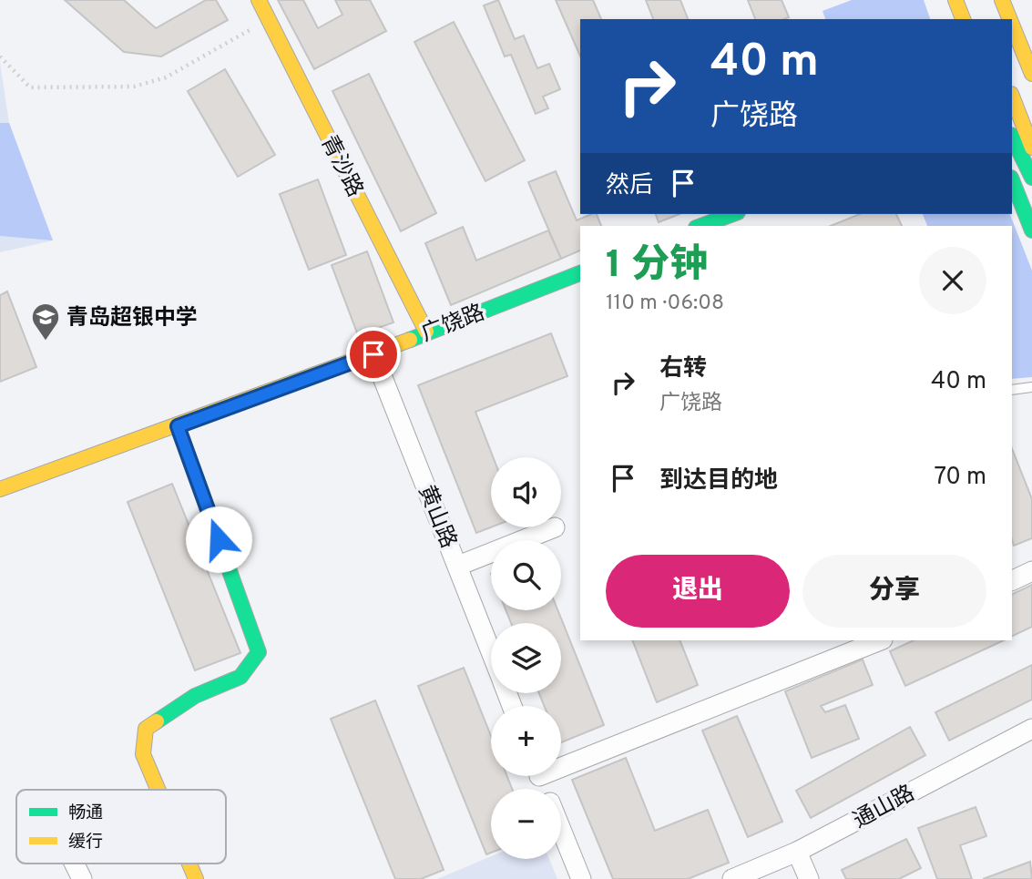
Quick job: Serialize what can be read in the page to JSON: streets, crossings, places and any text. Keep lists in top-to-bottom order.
{
  "streets": {
    "main road": ["青沙路", "广饶路"],
    "street": ["黄山路", "通山路"]
  },
  "crossings": [
    ["青沙路", "广饶路"],
    ["广饶路", "黄山路"]
  ],
  "places": {
    "school or university": ["青岛超银中学"]
  },
  "legend": ["畅通", "缓行"],
  "page": {
    "turn": ["40 m", "广饶路"],
    "then": "然后",
    "heading": ["1 分钟", "110 m · 06:08"],
    "list": [
      {
        "name": "右转",
        "note": "广饶路",
        "value": "40 m"
      },
      {
        "name": "到达目的地",
        "value": "70 m"
      }
    ],
    "map_buttons": ["+", "−"],
    "buttons": ["退出", "分享"]
  }
}
